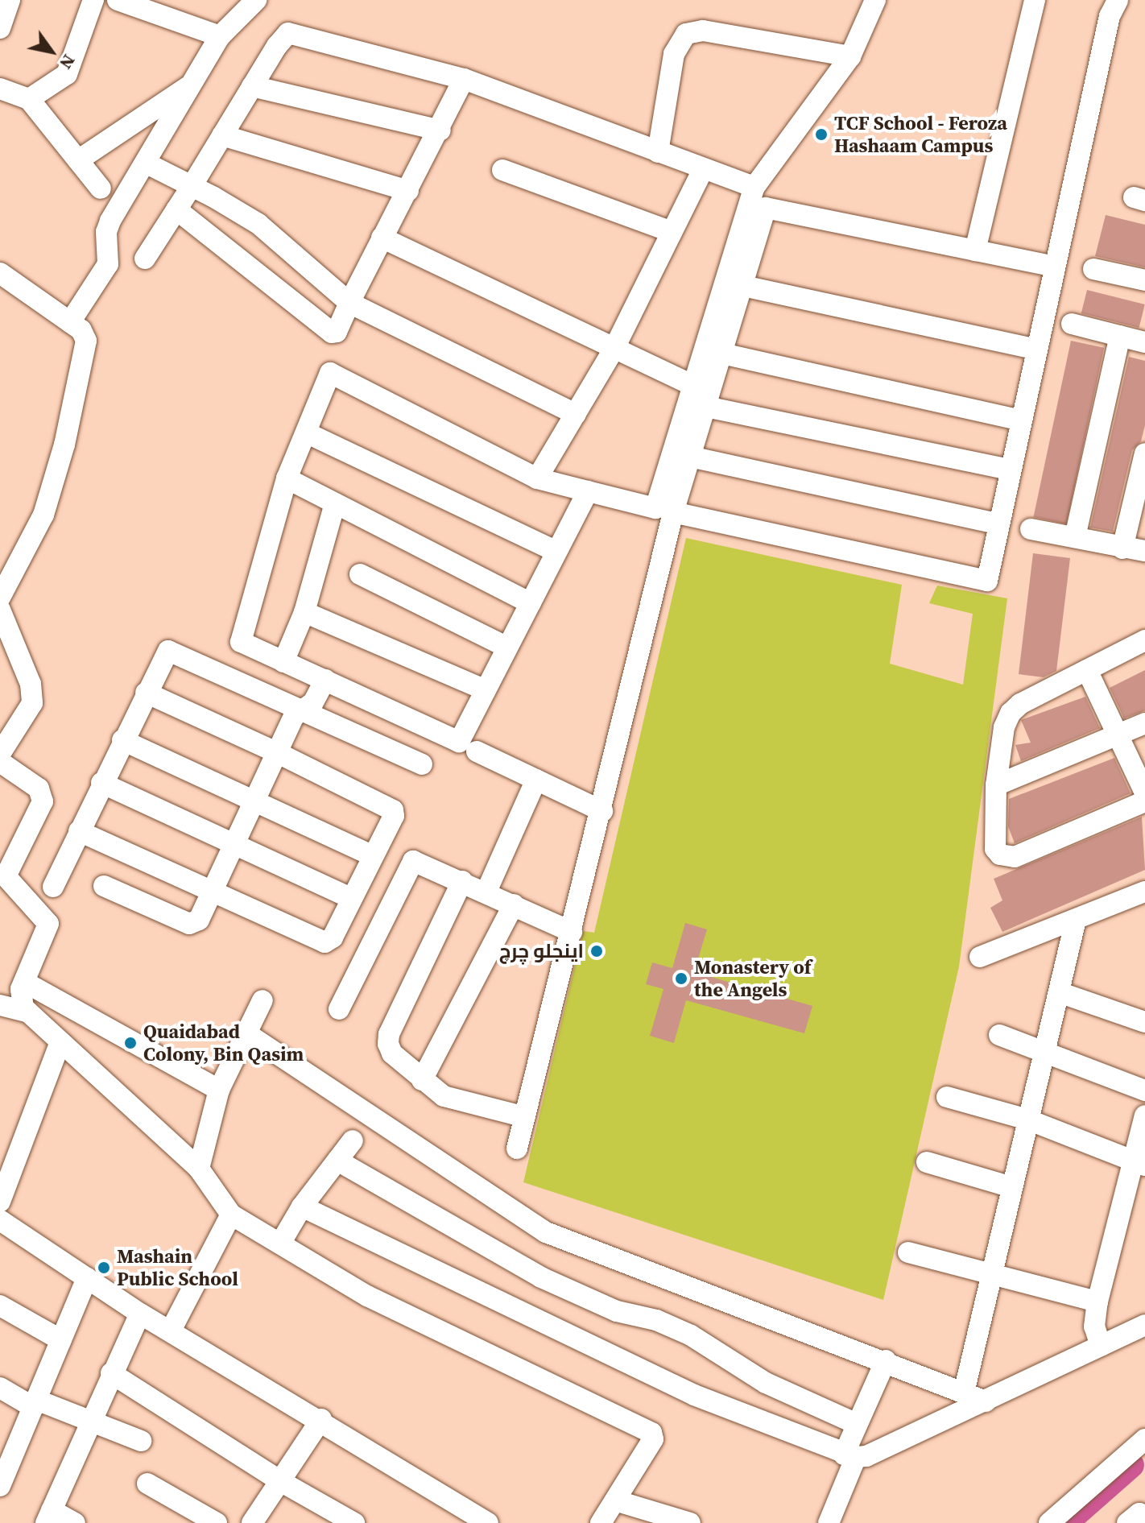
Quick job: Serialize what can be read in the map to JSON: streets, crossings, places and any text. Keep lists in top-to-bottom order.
{
  "places": [
    "TCF School - Feroza Hashaam Campus",
    "اینجلو چرچ",
    "Monastery of the Angels",
    "Quaidabad Colony, Bin Qasim",
    "Mashain Public School"
  ],
  "north": "bottom right"
}
